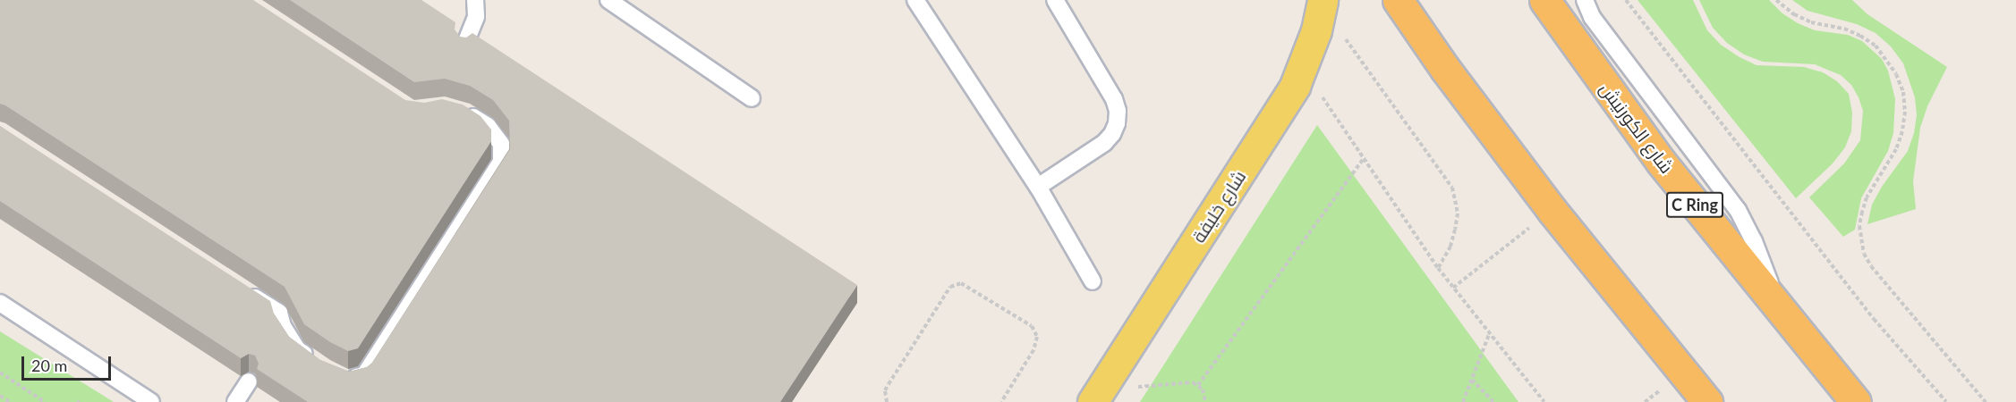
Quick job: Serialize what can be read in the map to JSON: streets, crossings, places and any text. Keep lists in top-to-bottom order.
{
  "streets": {
    "highway": ["شارع الكورنيش", "C Ring"],
    "main road": ["شارع خليفة"]
  },
  "scale_bar": "20 m"
}
